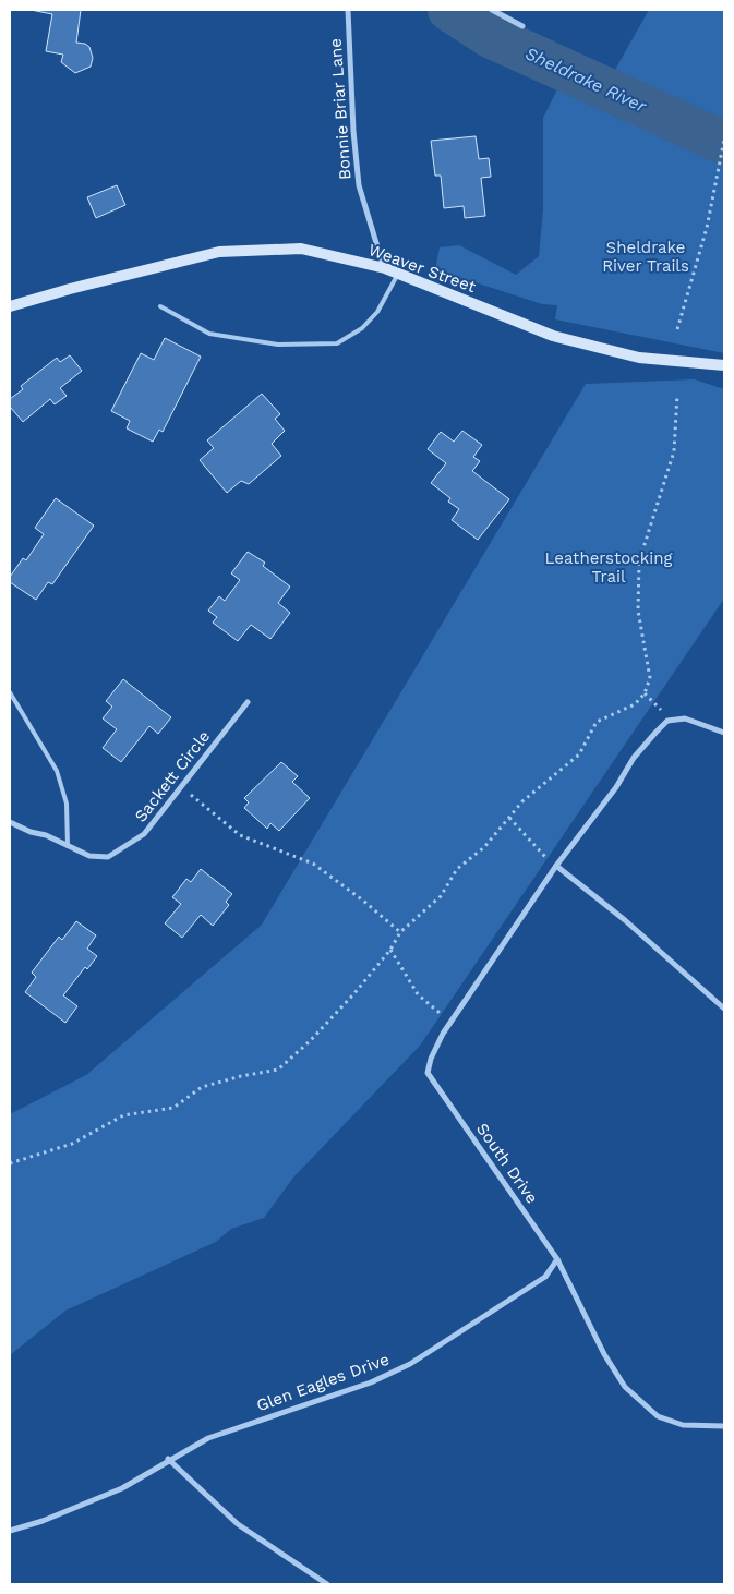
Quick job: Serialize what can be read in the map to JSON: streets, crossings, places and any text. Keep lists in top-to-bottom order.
{
  "streets": {
    "main road": ["Weaver Street"],
    "street": [
      "Bonnie Briar Lane",
      "Sackett Circle",
      "South Drive",
      "Glen Eagles Drive"
    ]
  },
  "crossings": [
    ["Bonnie Briar Lane", "Weaver Street"],
    ["South Drive", "Glen Eagles Drive"]
  ],
  "water": ["Sheldrake River"],
  "parks": ["Sheldrake River Trails", "Leatherstocking Trail"]
}
